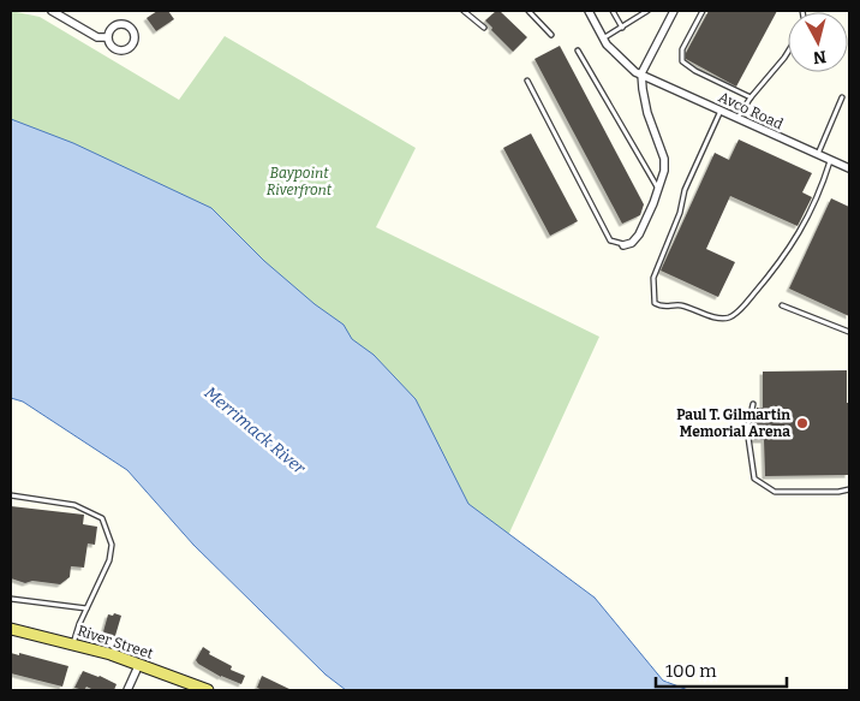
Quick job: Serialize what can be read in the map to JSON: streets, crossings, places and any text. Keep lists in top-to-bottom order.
{
  "streets": {
    "main road": ["River Street"],
    "street": ["Avco Road"]
  },
  "water": ["Merrimack River"],
  "parks": ["Baypoint Riverfront"],
  "places": ["Paul T. Gilmartin Memorial Arena"],
  "scale_bar": "100 m",
  "north": "bottom"
}
